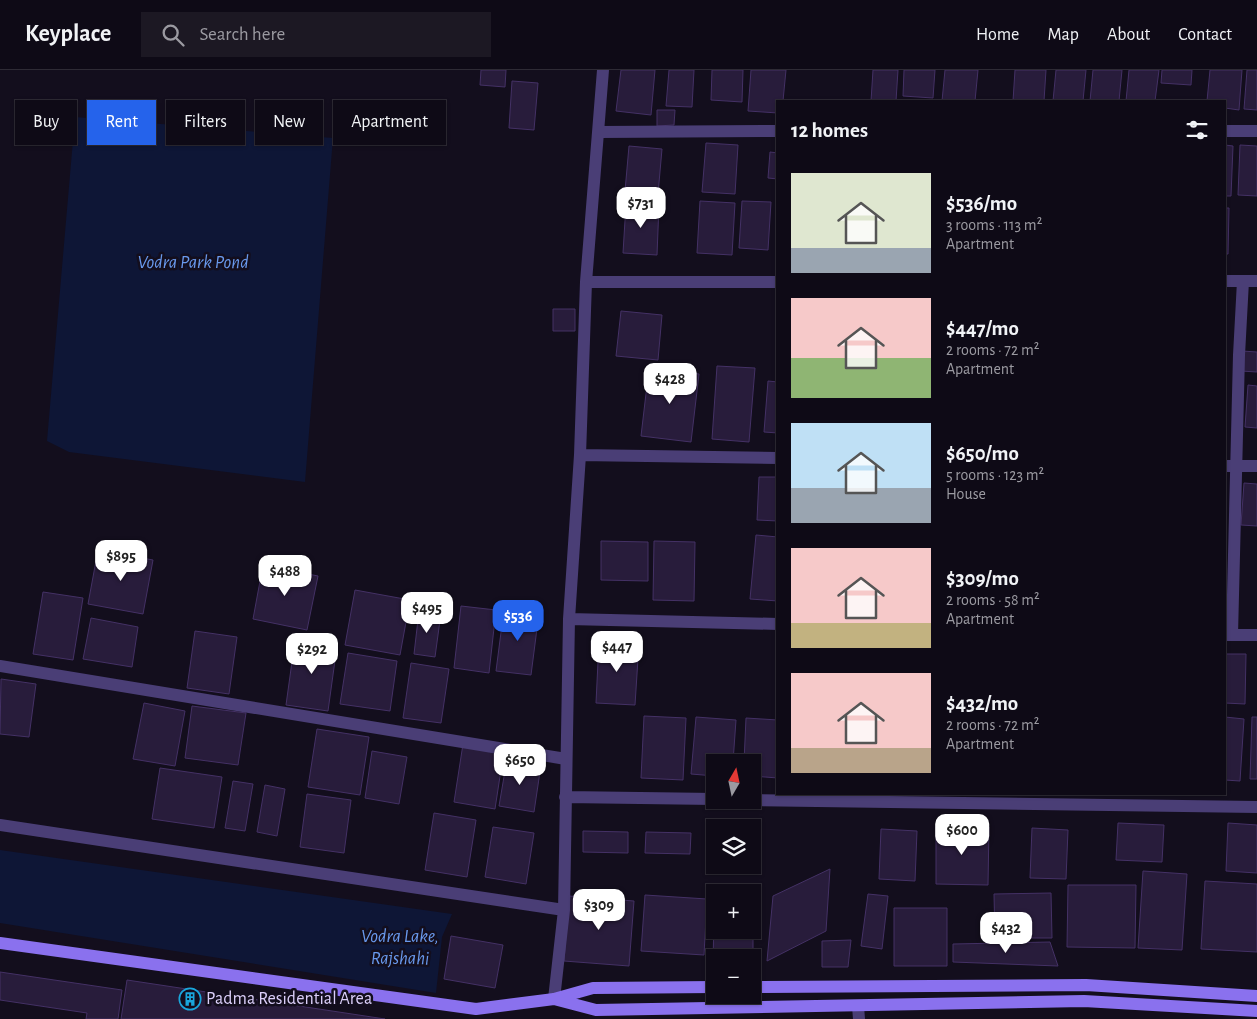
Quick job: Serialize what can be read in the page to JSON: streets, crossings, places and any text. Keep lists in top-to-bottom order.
{
  "water": ["Vodra Park Pond", "Vodra Lake, Rajshahi"],
  "places": {
    "building": ["Padma Residential Area"]
  },
  "north": "top",
  "page": {
    "header": "Keyplace",
    "search": "Search here",
    "nav": [
      "Home",
      "Map",
      "About",
      "Contact"
    ],
    "chip": [
      "Buy",
      "Rent",
      "Filters",
      "New",
      "Apartment"
    ],
    "heading": "12 homes",
    "list": [
      {
        "name": "$536/mo",
        "note": "3 rooms · 113 m² · Apartment"
      },
      {
        "name": "$447/mo",
        "note": "2 rooms · 72 m² · Apartment"
      },
      {
        "name": "$650/mo",
        "note": "5 rooms · 123 m² · House"
      },
      {
        "name": "$309/mo",
        "note": "2 rooms · 58 m² · Apartment"
      },
      {
        "name": "$432/mo",
        "note": "2 rooms · 72 m² · Apartment"
      }
    ],
    "price": [
      "$731",
      "$428",
      "$895",
      "$488",
      "$495",
      "$536",
      "$447",
      "$292",
      "$650",
      "$600",
      "$309",
      "$432"
    ],
    "map_buttons": ["+", "−"]
  }
}
